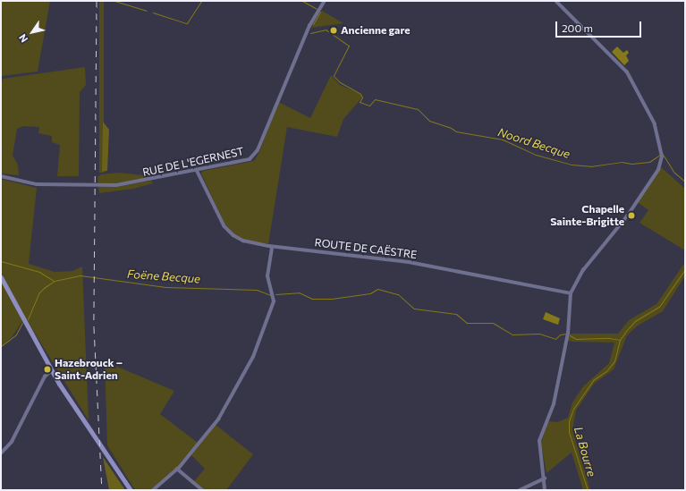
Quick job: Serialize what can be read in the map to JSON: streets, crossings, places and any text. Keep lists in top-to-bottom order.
{
  "streets": {
    "street": ["RUE DE L'EGERNEST", "ROUTE DE CAËSTRE"]
  },
  "crossings": [
    ["RUE DE L'EGERNEST", "ROUTE DE CAËSTRE"]
  ],
  "water": ["Noord Becque", "Foëne Becque", "La Bourre"],
  "places": ["Ancienne gare", "Chapelle Sainte-Brigitte", "Hazebrouck – Saint-Adrien"],
  "scale_bar": "200 m",
  "north": "bottom left"
}
